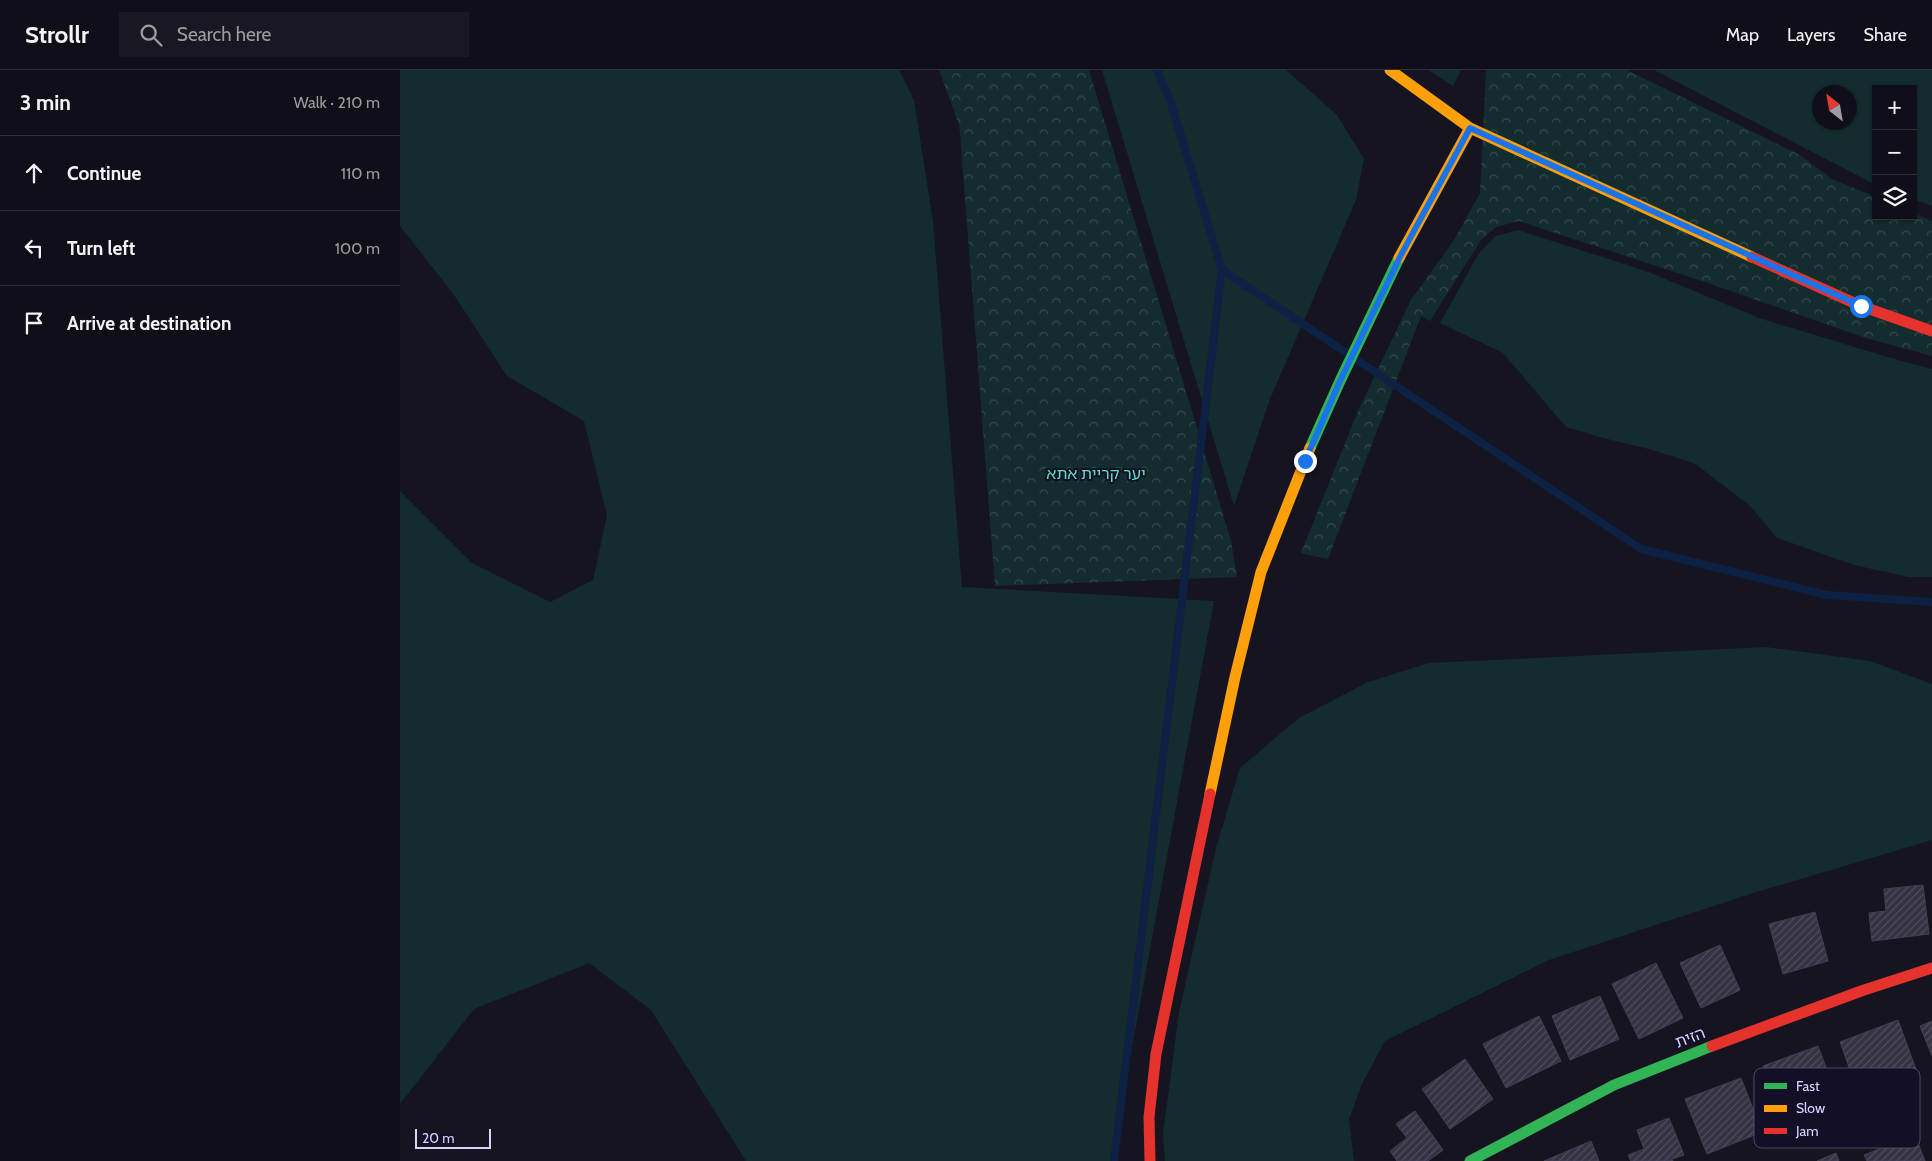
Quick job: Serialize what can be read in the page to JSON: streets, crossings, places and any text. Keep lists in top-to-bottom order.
{
  "streets": {
    "street": ["הזית"]
  },
  "parks": ["יער קריית אתא"],
  "legend": ["Fast", "Slow", "Jam"],
  "scale_bar": "20 m",
  "north": "top left",
  "page": {
    "header": "Strollr",
    "search": "Search here",
    "nav": ["Map", "Layers", "Share"],
    "heading": ["3 min", "Walk · 210 m"],
    "map_buttons": ["+", "−"],
    "list": [
      ["Continue", "110 m"],
      ["Turn left", "100 m"],
      "Arrive at destination"
    ],
    "scale": "20 m"
  }
}
